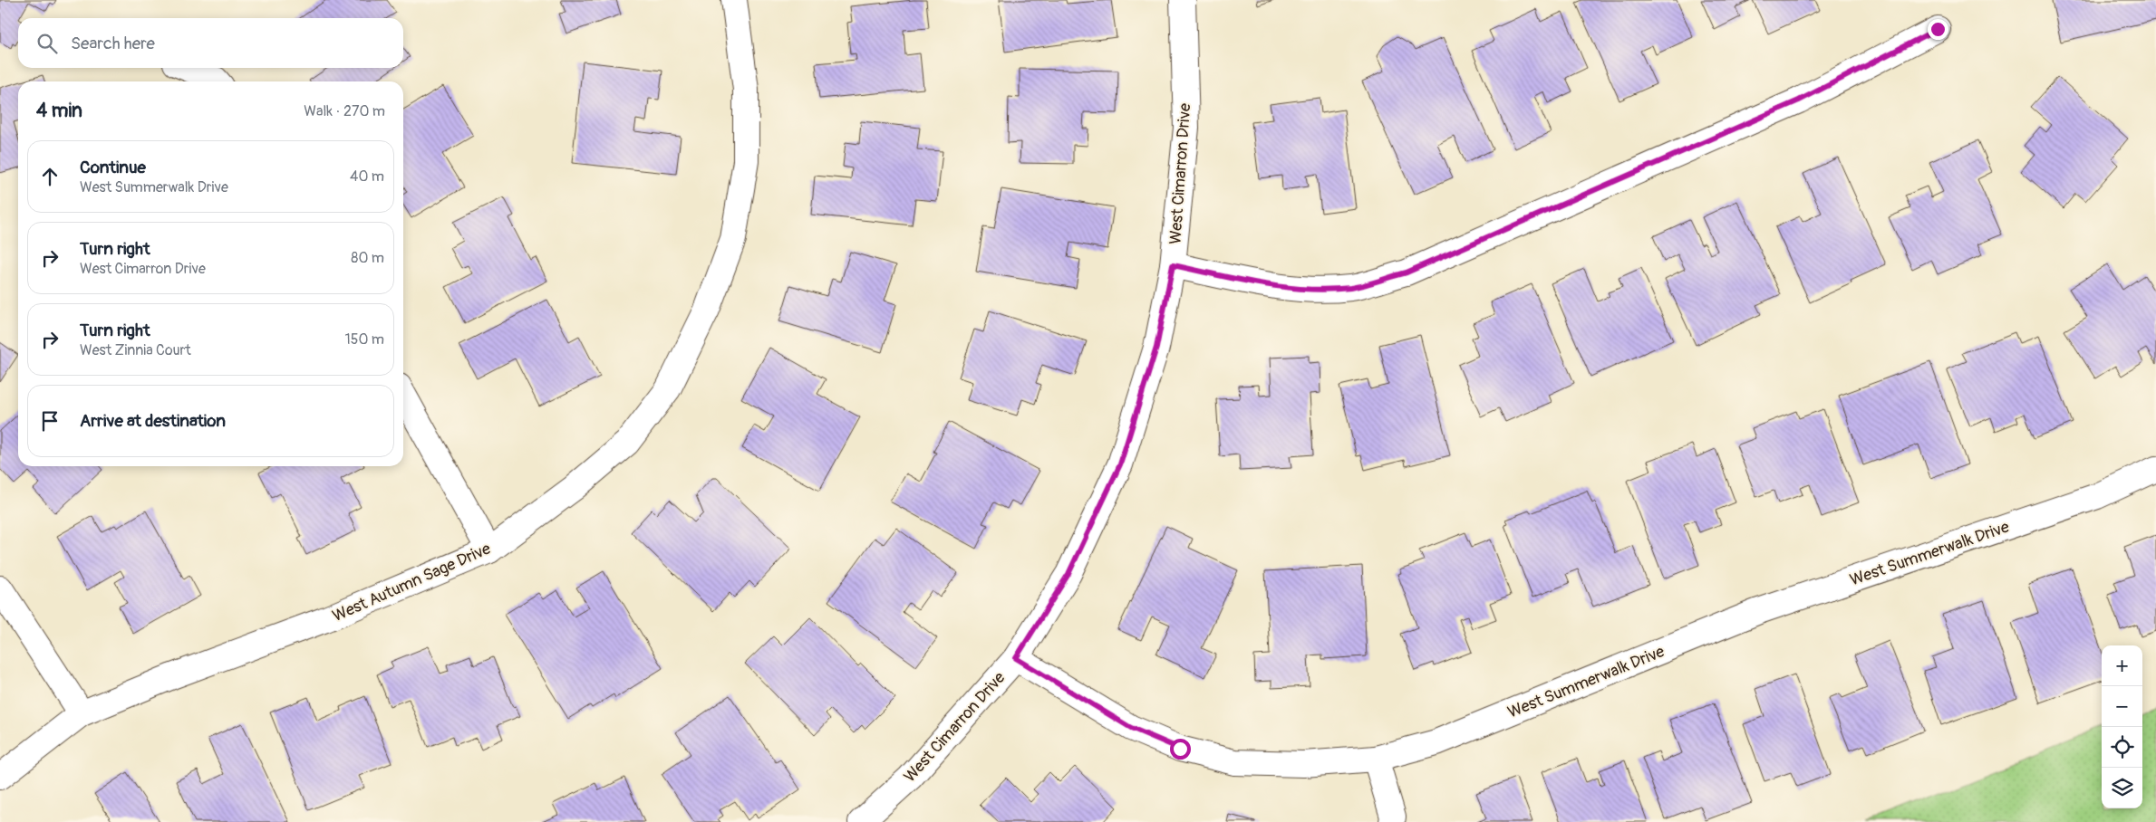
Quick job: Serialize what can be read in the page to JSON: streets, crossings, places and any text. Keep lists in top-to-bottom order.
{
  "streets": {
    "street": ["West Cimarron Drive", "West Summerwalk Drive", "West Autumn Sage Drive"]
  },
  "crossings": [
    ["West Cimarron Drive", "West Summerwalk Drive"]
  ],
  "page": {
    "search": "Search here",
    "heading": ["4 min", "Walk · 270 m"],
    "list": [
      ["Continue", "West Summerwalk Drive", "40 m"],
      ["Turn right", "West Cimarron Drive", "80 m"],
      ["Turn right", "West Zinnia Court", "150 m"],
      "Arrive at destination"
    ],
    "map_buttons": ["+", "−"]
  }
}
